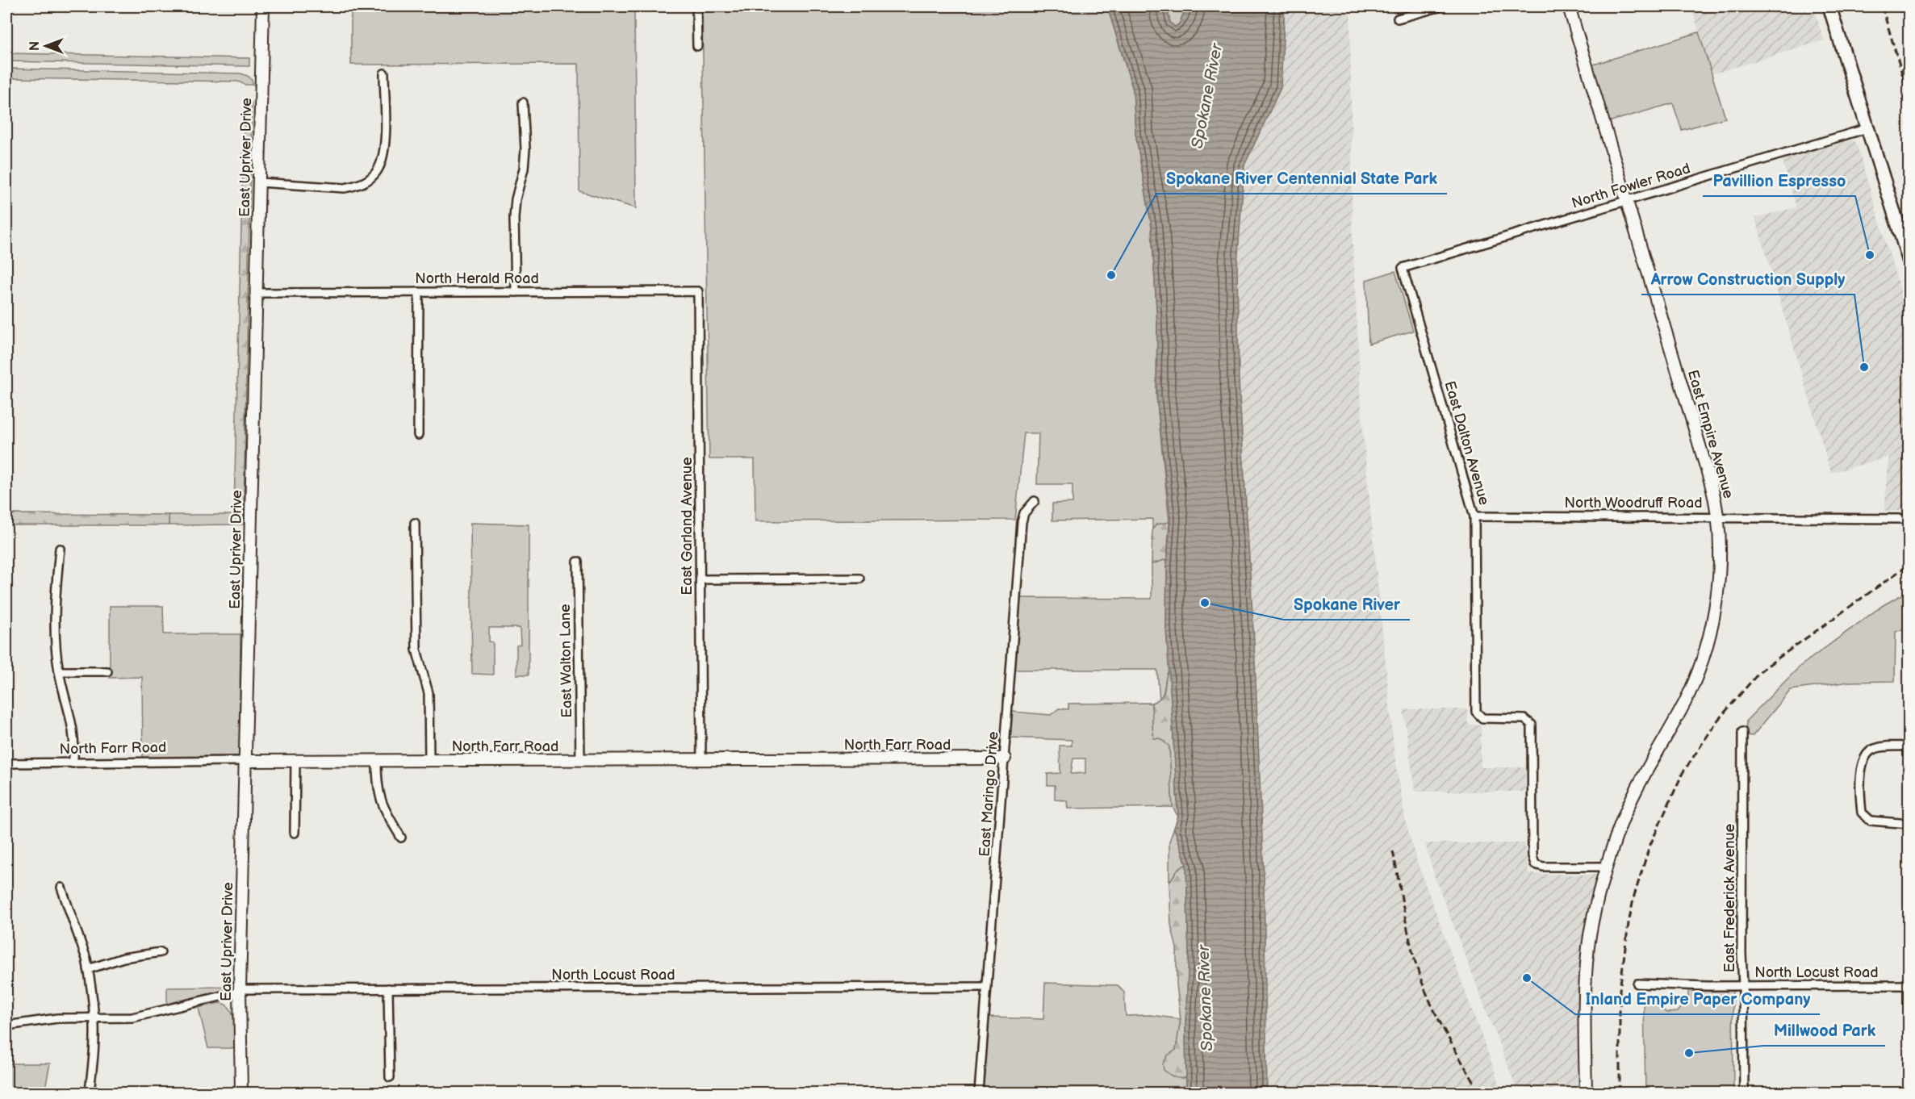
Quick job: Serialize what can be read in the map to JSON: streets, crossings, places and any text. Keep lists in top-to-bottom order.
{
  "streets": {
    "street": [
      "East Upriver Drive",
      "North Fowler Road",
      "North Herald Road",
      "East Empire Avenue",
      "East Dalton Avenue",
      "North Woodruff Road",
      "East Garland Avenue",
      "East Walton Lane",
      "North Farr Road",
      "East Maringo Drive",
      "East Frederick Avenue",
      "North Locust Road"
    ]
  },
  "crossings": [
    ["East Upriver Drive", "North Herald Road"],
    ["East Upriver Drive", "North Farr Road"],
    ["East Upriver Drive", "North Locust Road"],
    ["North Fowler Road", "East Empire Avenue"],
    ["North Fowler Road", "East Dalton Avenue"],
    ["North Herald Road", "East Garland Avenue"],
    ["East Empire Avenue", "East Dalton Avenue"],
    ["East Empire Avenue", "North Woodruff Road"],
    ["East Dalton Avenue", "North Woodruff Road"],
    ["East Garland Avenue", "North Farr Road"],
    ["East Walton Lane", "North Farr Road"],
    ["North Farr Road", "East Maringo Drive"],
    ["East Maringo Drive", "North Locust Road"],
    ["East Frederick Avenue", "North Locust Road"]
  ],
  "water": ["Spokane River"],
  "places": [
    "Pavillion Espresso",
    "Spokane River Centennial State Park",
    "Arrow Construction Supply",
    "Spokane River",
    "Inland Empire Paper Company",
    "Millwood Park"
  ],
  "north": "left"
}
